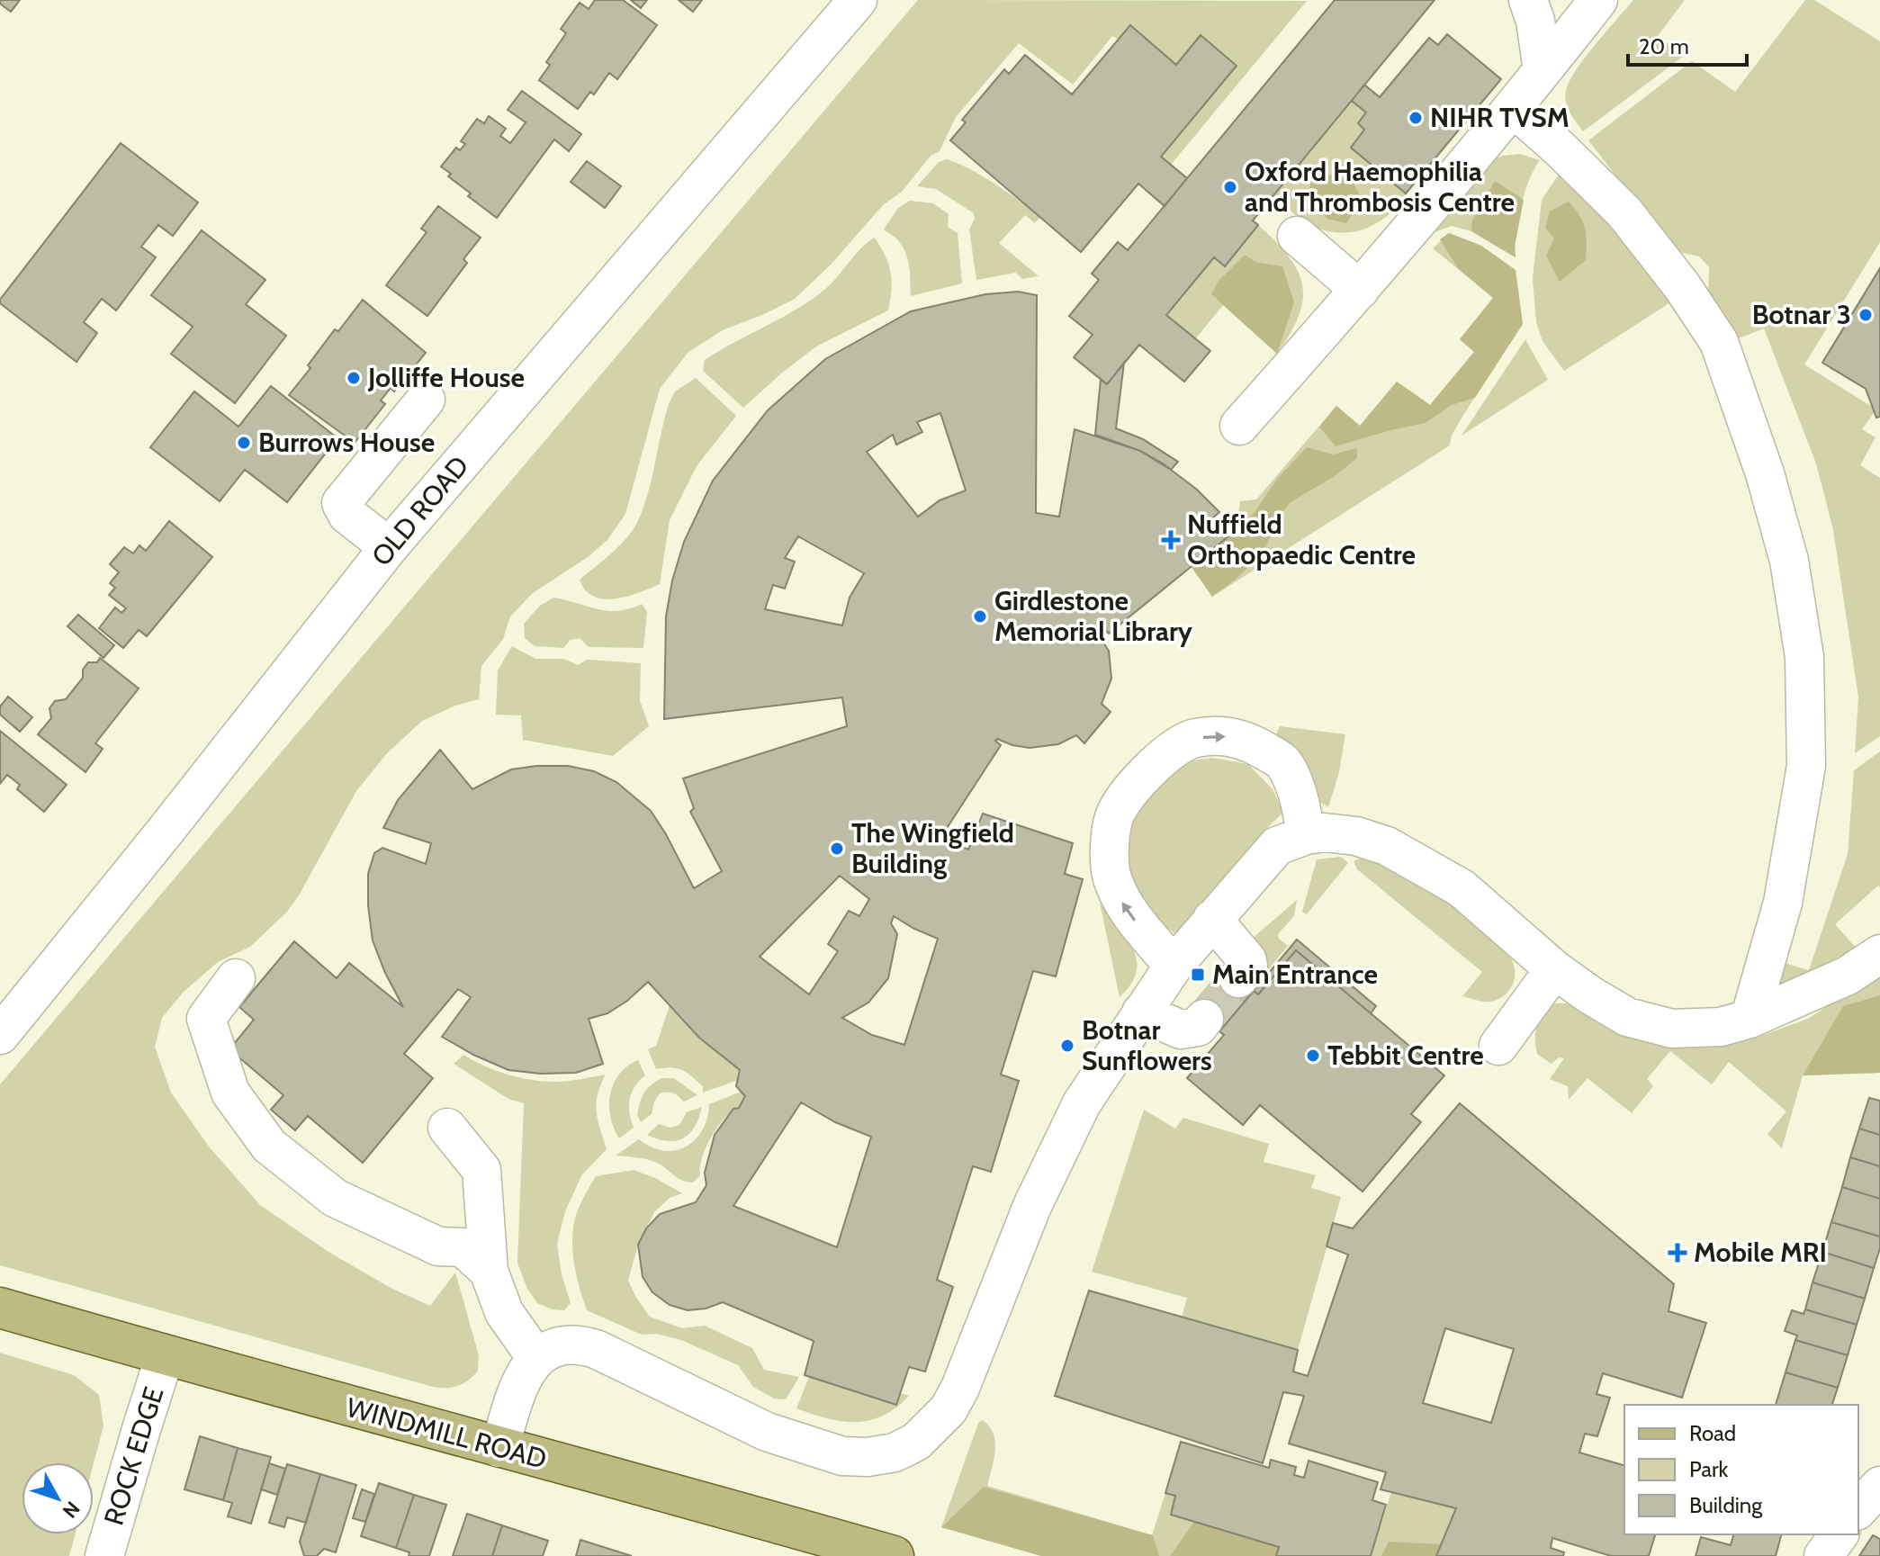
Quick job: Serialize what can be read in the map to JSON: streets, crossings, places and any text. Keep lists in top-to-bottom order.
{
  "streets": {
    "main road": ["WINDMILL ROAD"],
    "street": ["OLD ROAD", "ROCK EDGE"]
  },
  "crossings": [
    ["WINDMILL ROAD", "ROCK EDGE"]
  ],
  "places": {
    "other": [
      "NIHR TVSM",
      "Oxford Haemophilia and Thrombosis Centre",
      "Botnar 3",
      "Jolliffe House",
      "Burrows House",
      "Girdlestone Memorial Library",
      "The Wingfield Building",
      "Botnar Sunflowers",
      "Tebbit Centre"
    ],
    "health": ["Nuffield Orthopaedic Centre", "Mobile MRI"],
    "transit": ["Main Entrance"]
  },
  "legend": ["Road", "Park", "Building"],
  "scale_bar": "20 m",
  "north": "bottom right"
}
